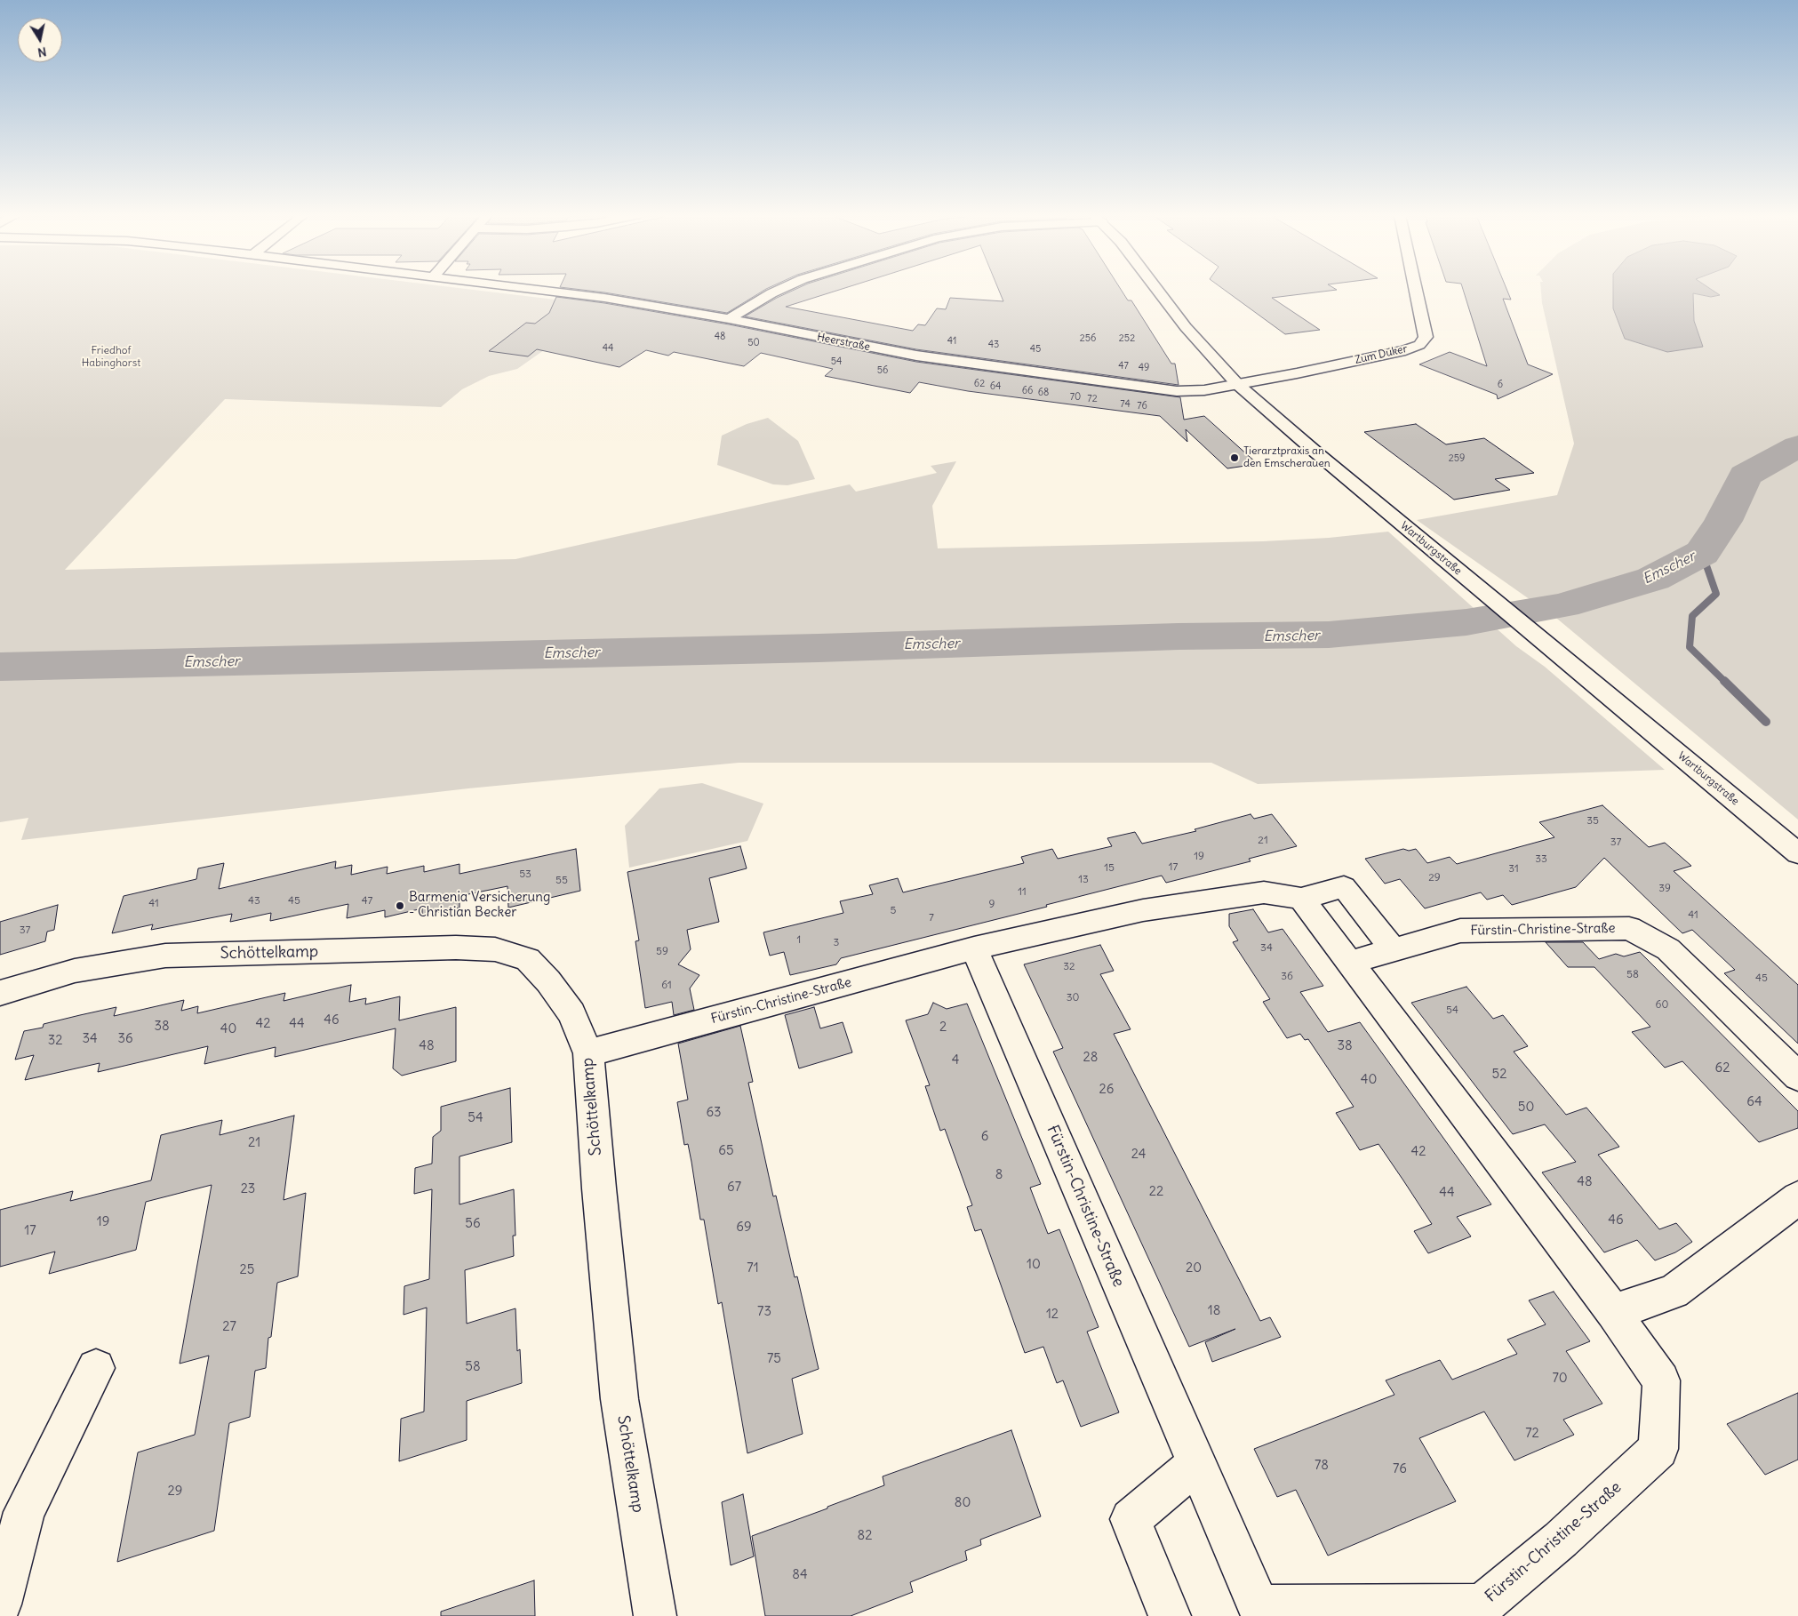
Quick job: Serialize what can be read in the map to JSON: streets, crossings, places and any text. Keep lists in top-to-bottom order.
{
  "streets": {
    "street": [
      "Heerstraße",
      "Zum Düker",
      "Wartburgstraße",
      "Fürstin-Christine-Straße",
      "Schöttelkamp"
    ]
  },
  "crossings": [
    ["Heerstraße", "Zum Düker"],
    ["Heerstraße", "Wartburgstraße"],
    ["Zum Düker", "Wartburgstraße"],
    ["Fürstin-Christine-Straße", "Schöttelkamp"]
  ],
  "water": ["Emscher"],
  "parks": ["Friedhof Habinghorst"],
  "places": ["Tierarztpraxis an den Emscherauen", "Barmenia Versicherung - Christian Becker"],
  "house_numbers": [
    "48",
    "256",
    "252",
    "41",
    "50",
    "43",
    "44",
    "45",
    "54",
    "47",
    "49",
    "56",
    "62",
    "6",
    "64",
    "66",
    "68",
    "70",
    "72",
    "74",
    "76",
    "259",
    "35",
    "21",
    "37",
    "19",
    "33",
    "17",
    "15",
    "31",
    "53",
    "29",
    "13",
    "55",
    "39",
    "11",
    "43",
    "45",
    "47",
    "41",
    "9",
    "5",
    "41",
    "7",
    "37",
    "1",
    "3",
    "34",
    "59",
    "32",
    "58",
    "36",
    "45",
    "61",
    "30",
    "60",
    "54",
    "46",
    "42",
    "44",
    "38",
    "2",
    "40",
    "34",
    "36",
    "32",
    "48",
    "38",
    "28",
    "4",
    "62",
    "52",
    "40",
    "26",
    "64",
    "50",
    "63",
    "54",
    "6",
    "21",
    "65",
    "42",
    "24",
    "8",
    "48",
    "67",
    "23",
    "22",
    "44",
    "46",
    "19",
    "56",
    "69",
    "17",
    "10",
    "71",
    "20",
    "25",
    "18",
    "73",
    "12",
    "27",
    "75",
    "58",
    "70",
    "72",
    "78",
    "76",
    "29",
    "80",
    "82",
    "84"
  ],
  "north": "bottom"
}
